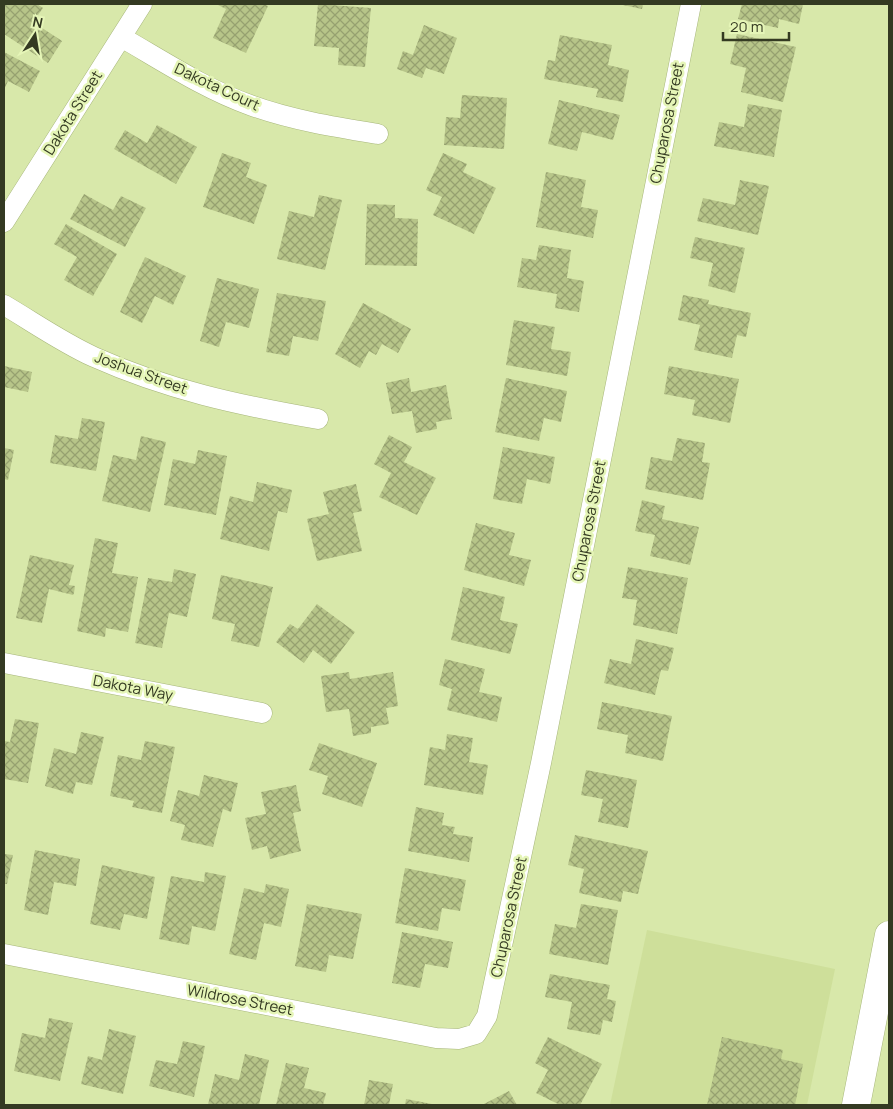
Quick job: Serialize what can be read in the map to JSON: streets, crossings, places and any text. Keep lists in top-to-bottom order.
{
  "streets": {
    "street": [
      "Dakota Court",
      "Dakota Street",
      "Chuparosa Street",
      "Joshua Street",
      "Dakota Way",
      "Wildrose Street"
    ]
  },
  "crossings": [
    ["Dakota Court", "Dakota Street"],
    ["Chuparosa Street", "Wildrose Street"]
  ],
  "scale_bar": "20 m",
  "north": "top"
}
